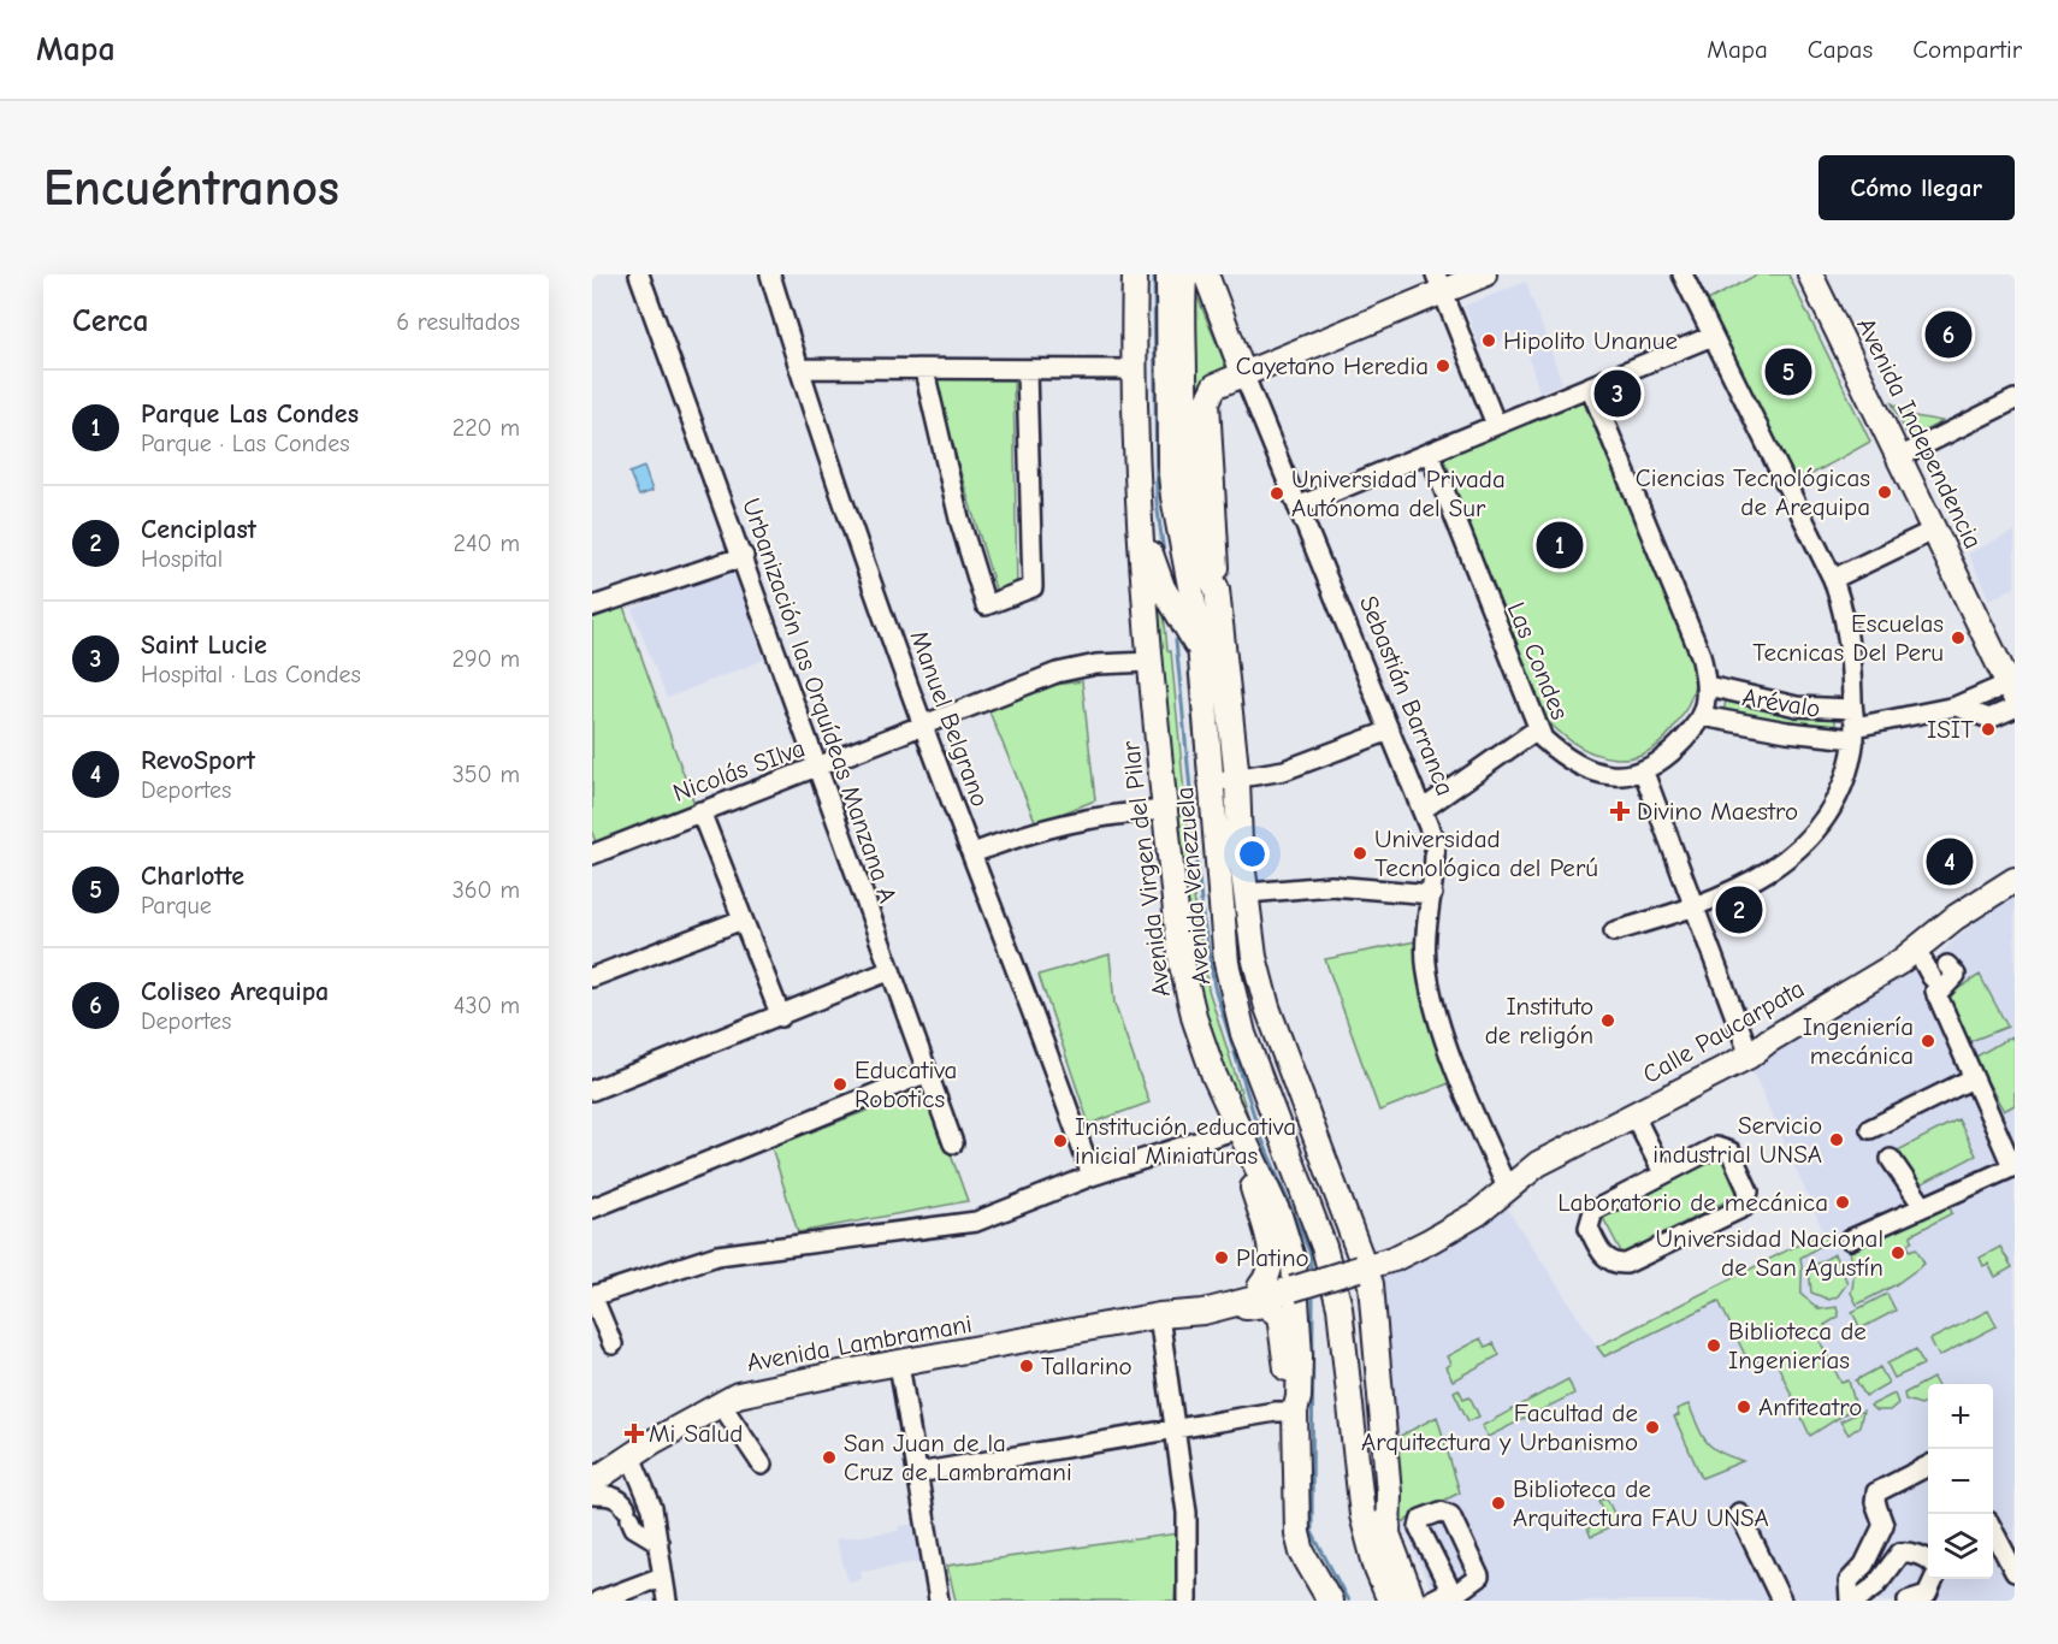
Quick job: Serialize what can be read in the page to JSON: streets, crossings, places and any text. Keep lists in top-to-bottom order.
{
  "streets": {
    "main road": [
      "Avenida Independencia",
      "Sebastián Barranca",
      "Avenida Virgen del Pilar",
      "Avenida Venezuela",
      "Calle Paucarpata",
      "Avenida Lambramani"
    ],
    "street": [
      "Las Condes",
      "Urbanización las Orquídeas Manzana A",
      "Arévalo",
      "Manuel Belgrano",
      "Nicolás SIlva"
    ]
  },
  "crossings": [
    ["Sebastián Barranca", "Avenida Venezuela"],
    ["Sebastián Barranca", "Calle Paucarpata"],
    ["Urbanización las Orquídeas Manzana A", "Nicolás SIlva"],
    ["Manuel Belgrano", "Nicolás SIlva"],
    ["Nicolás SIlva", "Avenida Virgen del Pilar"],
    ["Avenida Venezuela", "Calle Paucarpata"],
    ["Calle Paucarpata", "Avenida Lambramani"]
  ],
  "places": {
    "other": [
      "Hipolito Unanue",
      "Cayetano Heredia",
      "Ciencias Tecnológicas de Arequipa",
      "Universidad Privada Autónoma del Sur",
      "Escuelas Tecnicas Del Peru",
      "ISIT",
      "Universidad Tecnológica del Perú",
      "Instituto de religón",
      "Ingeniería mecánica",
      "Educativa Robotics",
      "Servicio industrial UNSA",
      "Institución educativa inicial Miniaturas",
      "Laboratorio de mecánica",
      "Universidad Nacional de San Agustín",
      "Platino",
      "Biblioteca de Ingenierías",
      "Tallarino",
      "Anfiteatro",
      "Facultad de Arquitectura y Urbanismo",
      "San Juan de la Cruz de Lambramani",
      "Biblioteca de Arquitectura FAU UNSA"
    ],
    "health": ["Divino Maestro", "Mi Salud"]
  },
  "page": {
    "header": "Mapa",
    "nav": ["Mapa", "Capas", "Compartir"],
    "buttons": "Cómo llegar",
    "title": "Encuéntranos",
    "heading": ["Cerca", "6 resultados"],
    "pins": [
      "6",
      "5",
      "3",
      "1",
      "4",
      "2"
    ],
    "list": [
      {
        "mark": "1",
        "name": "Parque Las Condes",
        "note": "Parque · Las Condes",
        "value": "220 m"
      },
      {
        "mark": "2",
        "name": "Cenciplast",
        "note": "Hospital",
        "value": "240 m"
      },
      {
        "mark": "3",
        "name": "Saint Lucie",
        "note": "Hospital · Las Condes",
        "value": "290 m"
      },
      {
        "mark": "4",
        "name": "RevoSport",
        "note": "Deportes",
        "value": "350 m"
      },
      {
        "mark": "5",
        "name": "Charlotte",
        "note": "Parque",
        "value": "360 m"
      },
      {
        "mark": "6",
        "name": "Coliseo Arequipa",
        "note": "Deportes",
        "value": "430 m"
      }
    ],
    "map_buttons": ["+", "−"]
  }
}
